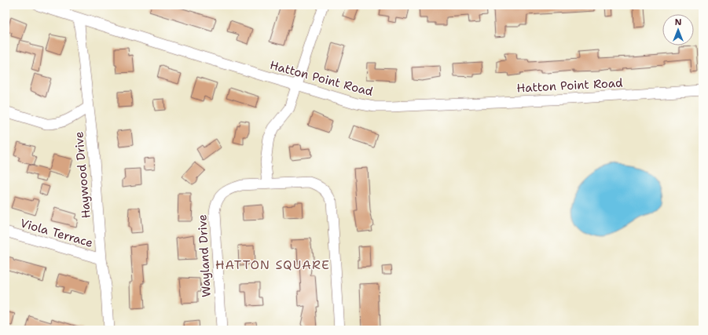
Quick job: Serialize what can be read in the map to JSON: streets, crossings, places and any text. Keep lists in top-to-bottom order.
{
  "streets": {
    "street": [
      "Hatton Point Road",
      "Haywood Drive",
      "Viola Terrace",
      "Wayland Drive"
    ]
  },
  "crossings": [
    ["Hatton Point Road", "Haywood Drive"],
    ["Haywood Drive", "Viola Terrace"]
  ],
  "districts": ["HATTON SQUARE"],
  "north": "top"
}
